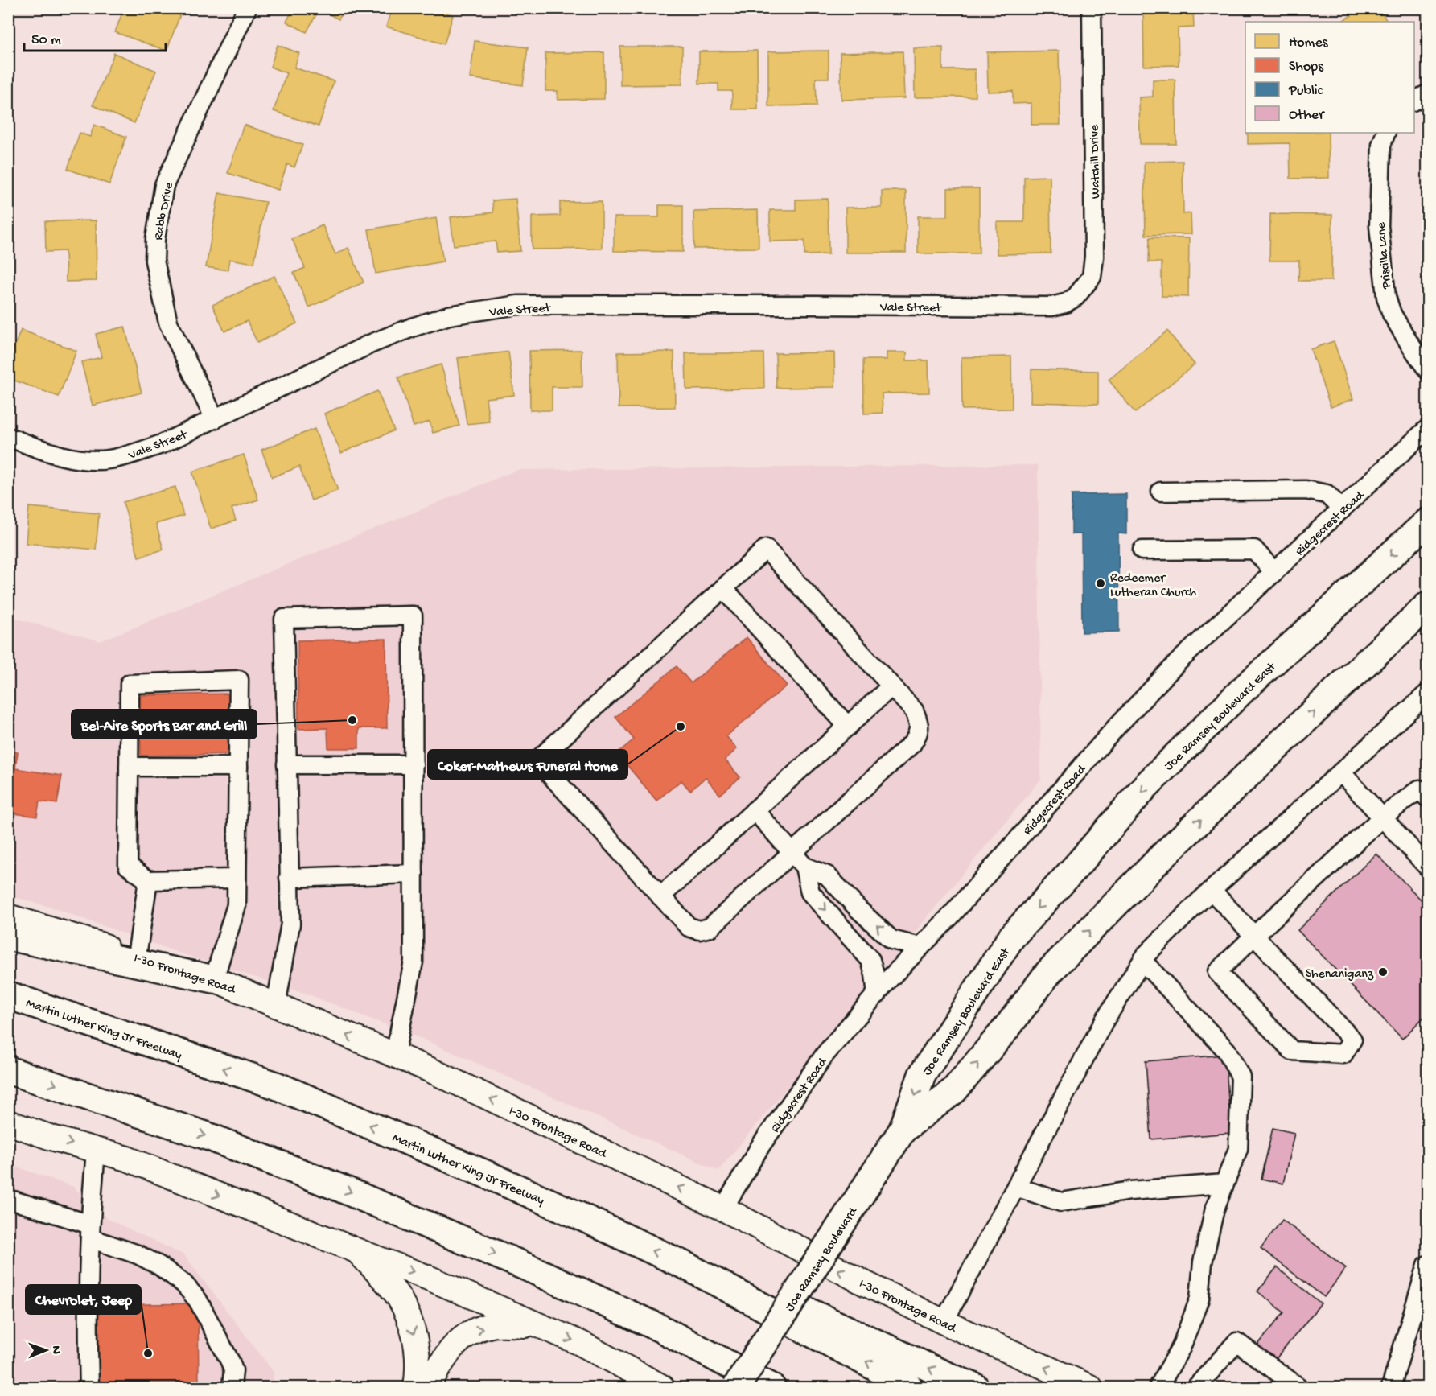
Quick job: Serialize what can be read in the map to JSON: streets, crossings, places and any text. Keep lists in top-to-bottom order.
{
  "streets": {
    "highway": ["Joe Ramsey Boulevard East", "Martin Luther King Jr Freeway", "Joe Ramsey Boulevard"],
    "main road": ["I-30 Frontage Road"],
    "street": [
      "Watchill Drive",
      "Rabb Drive",
      "Priscilla Lane",
      "Vale Street",
      "Ridgecrest Road"
    ]
  },
  "crossings": [
    ["Watchill Drive", "Vale Street"],
    ["Rabb Drive", "Vale Street"],
    ["Ridgecrest Road", "I-30 Frontage Road"],
    ["Joe Ramsey Boulevard East", "Joe Ramsey Boulevard"]
  ],
  "places": [
    "Redeemer Lutheran Church",
    "Bel-Aire Sports Bar and Grill",
    "Coker-Mathews Funeral Home",
    "Shenaniganz",
    "Chevrolet, Jeep"
  ],
  "legend": [
    "Homes",
    "Shops",
    "Public",
    "Other"
  ],
  "scale_bar": "50 m",
  "north": "right"
}
